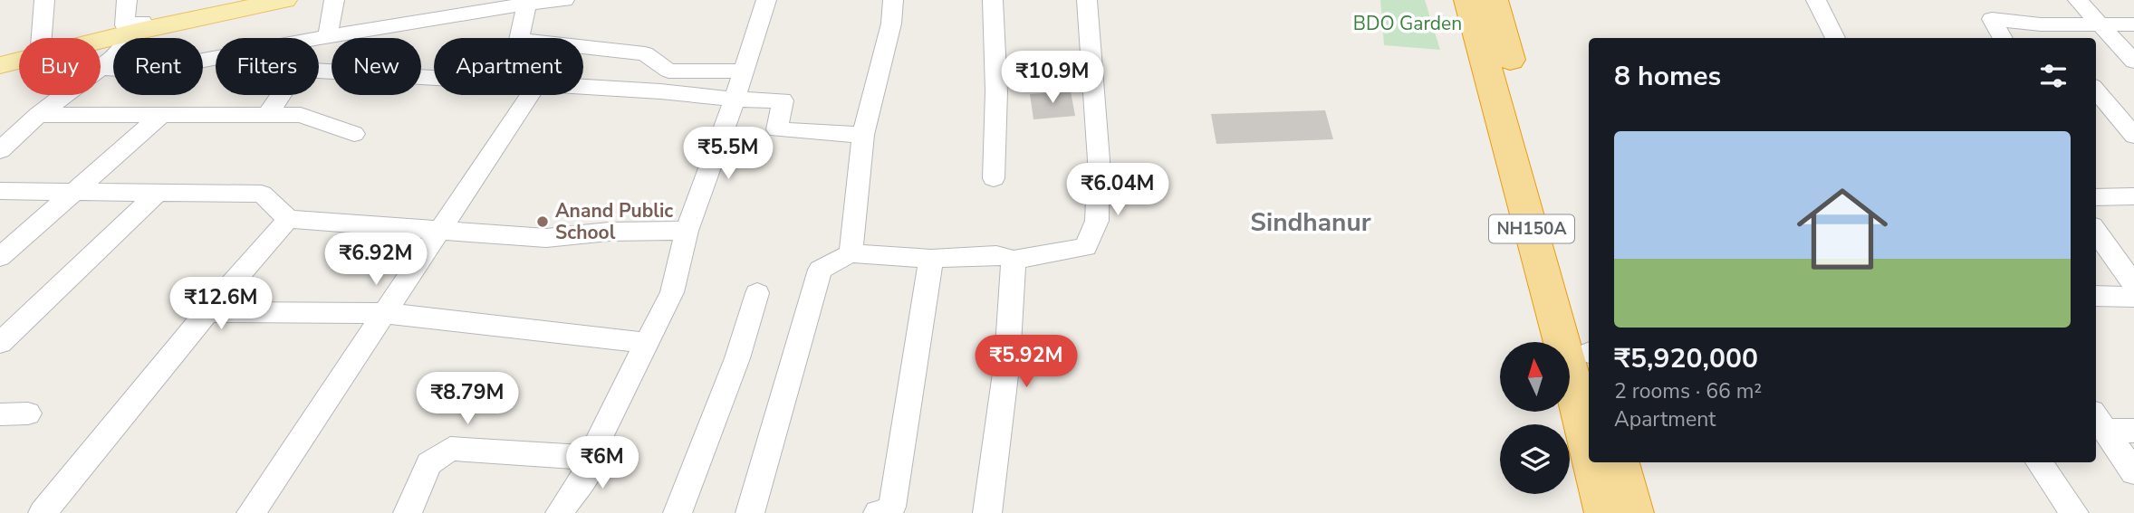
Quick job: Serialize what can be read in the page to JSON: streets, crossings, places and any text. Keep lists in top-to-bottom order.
{
  "streets": {
    "highway": ["NH150A"]
  },
  "districts": ["Sindhanur"],
  "parks": ["BDO Garden"],
  "places": ["Anand Public School"],
  "north": "top",
  "page": {
    "chip": [
      "Buy",
      "Rent",
      "Filters",
      "New",
      "Apartment"
    ],
    "heading": "8 homes",
    "price": [
      "₹10.9M",
      "₹5.5M",
      "₹6.04M",
      "₹6.92M",
      "₹12.6M",
      "₹5.92M",
      "₹8.79M",
      "₹6M"
    ],
    "list": [
      {
        "name": "₹5,920,000",
        "note": "2 rooms · 66 m² · Apartment"
      }
    ]
  }
}
